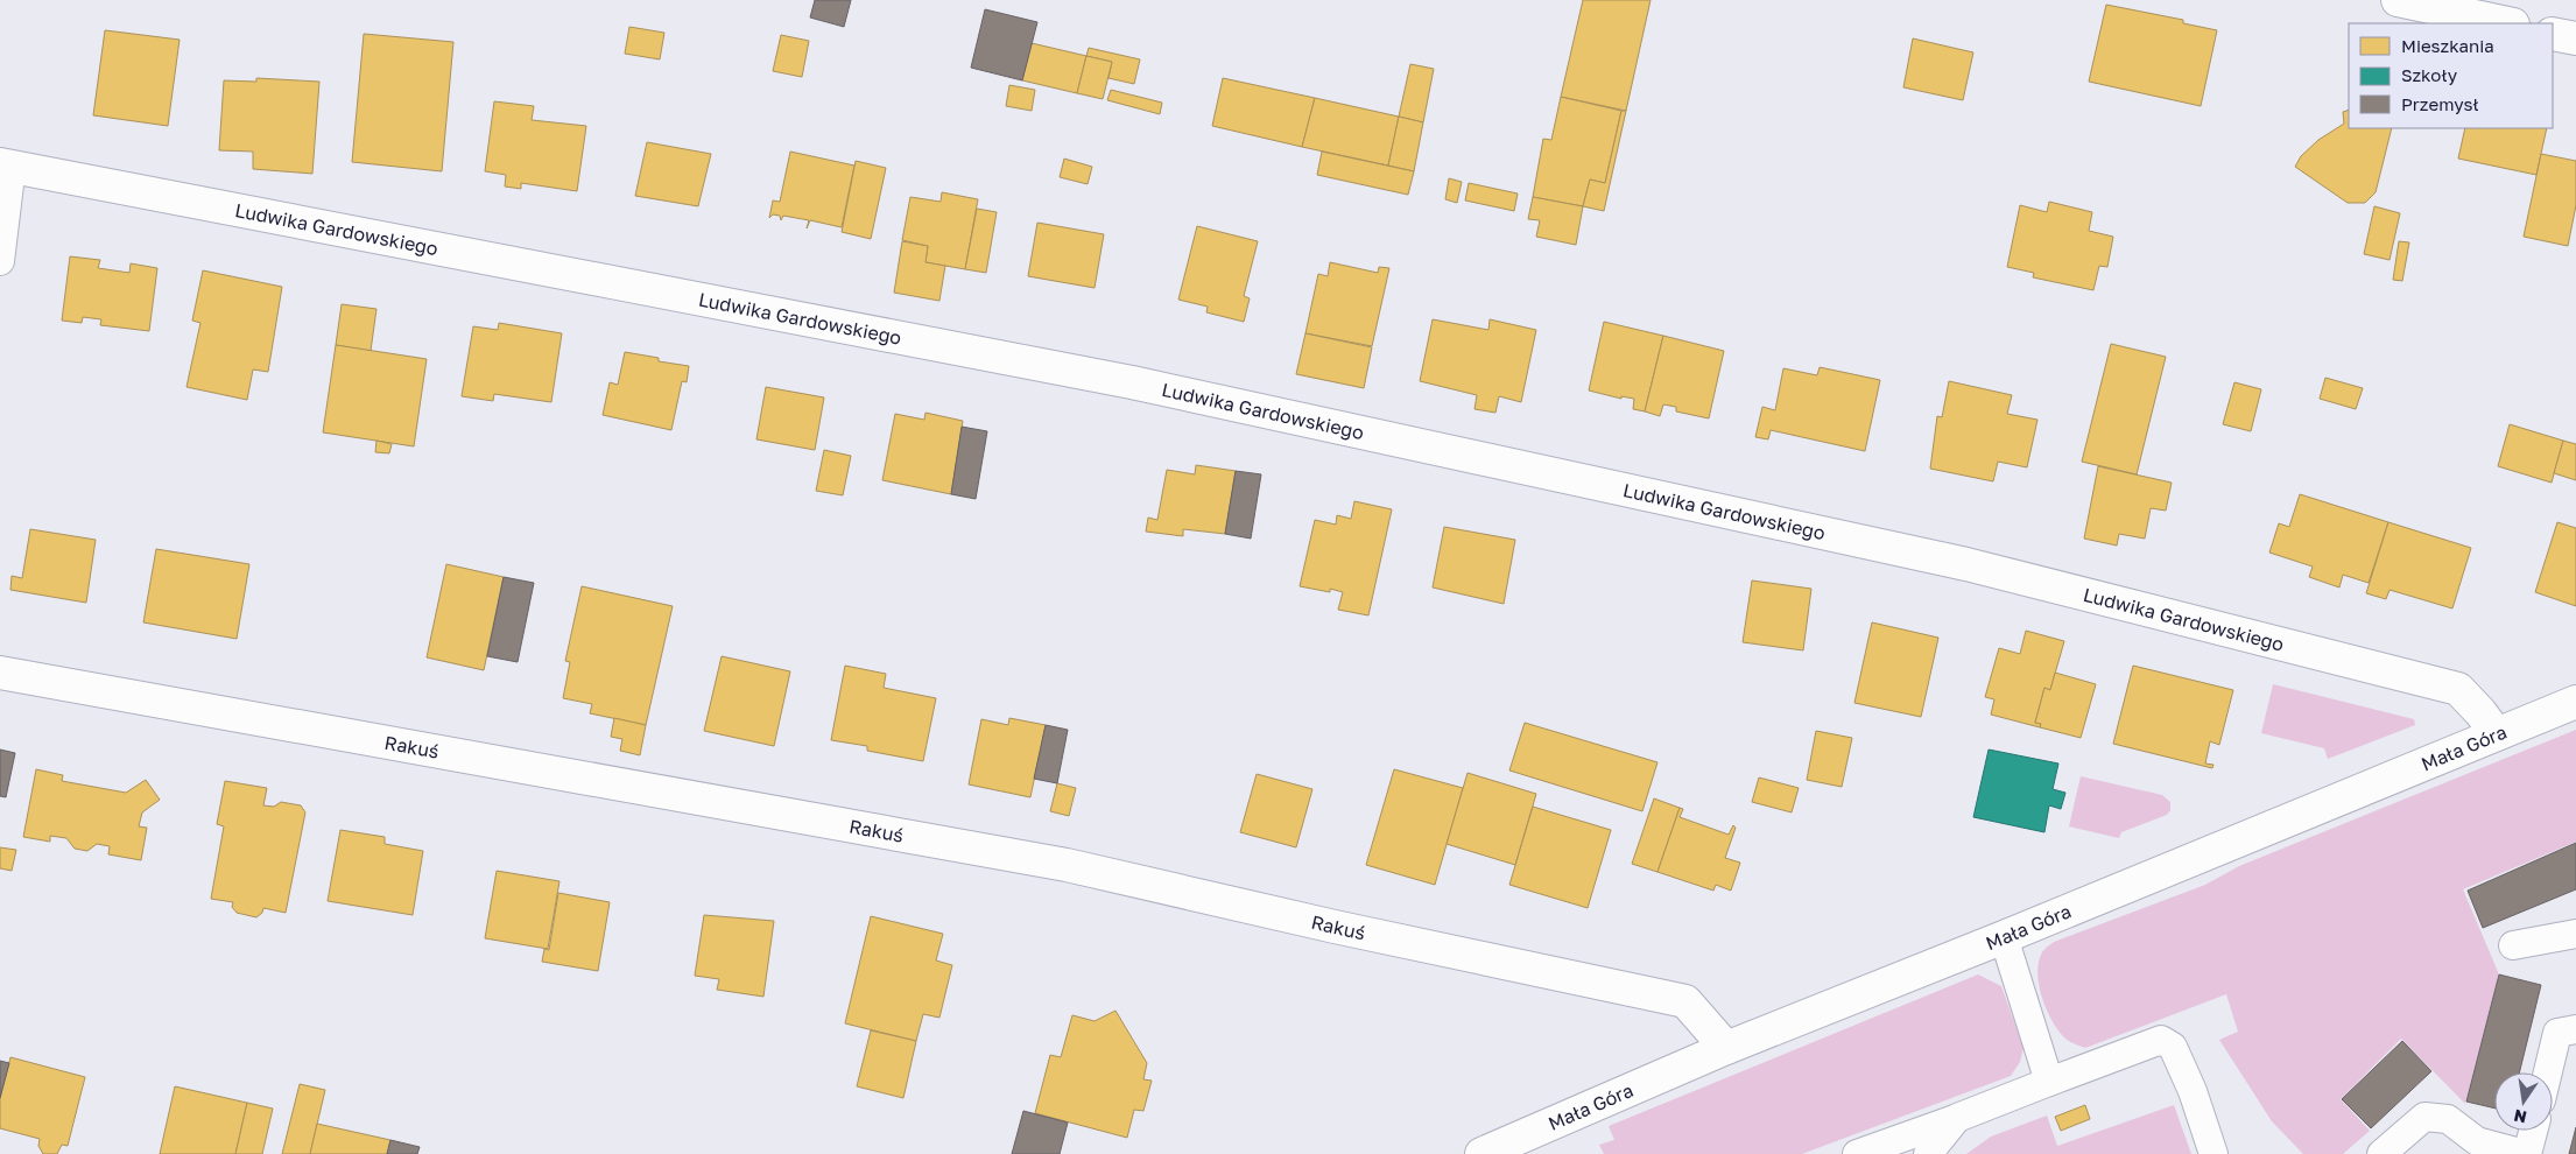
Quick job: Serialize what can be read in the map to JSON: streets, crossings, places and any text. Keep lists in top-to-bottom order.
{
  "streets": {
    "street": ["Ludwika Gardowskiego", "Rakuś", "Mała Góra"]
  },
  "crossings": [
    ["Ludwika Gardowskiego", "Mała Góra"],
    ["Rakuś", "Mała Góra"]
  ],
  "legend": ["Mieszkania", "Szkoły", "Przemysł"],
  "north": "bottom"
}
